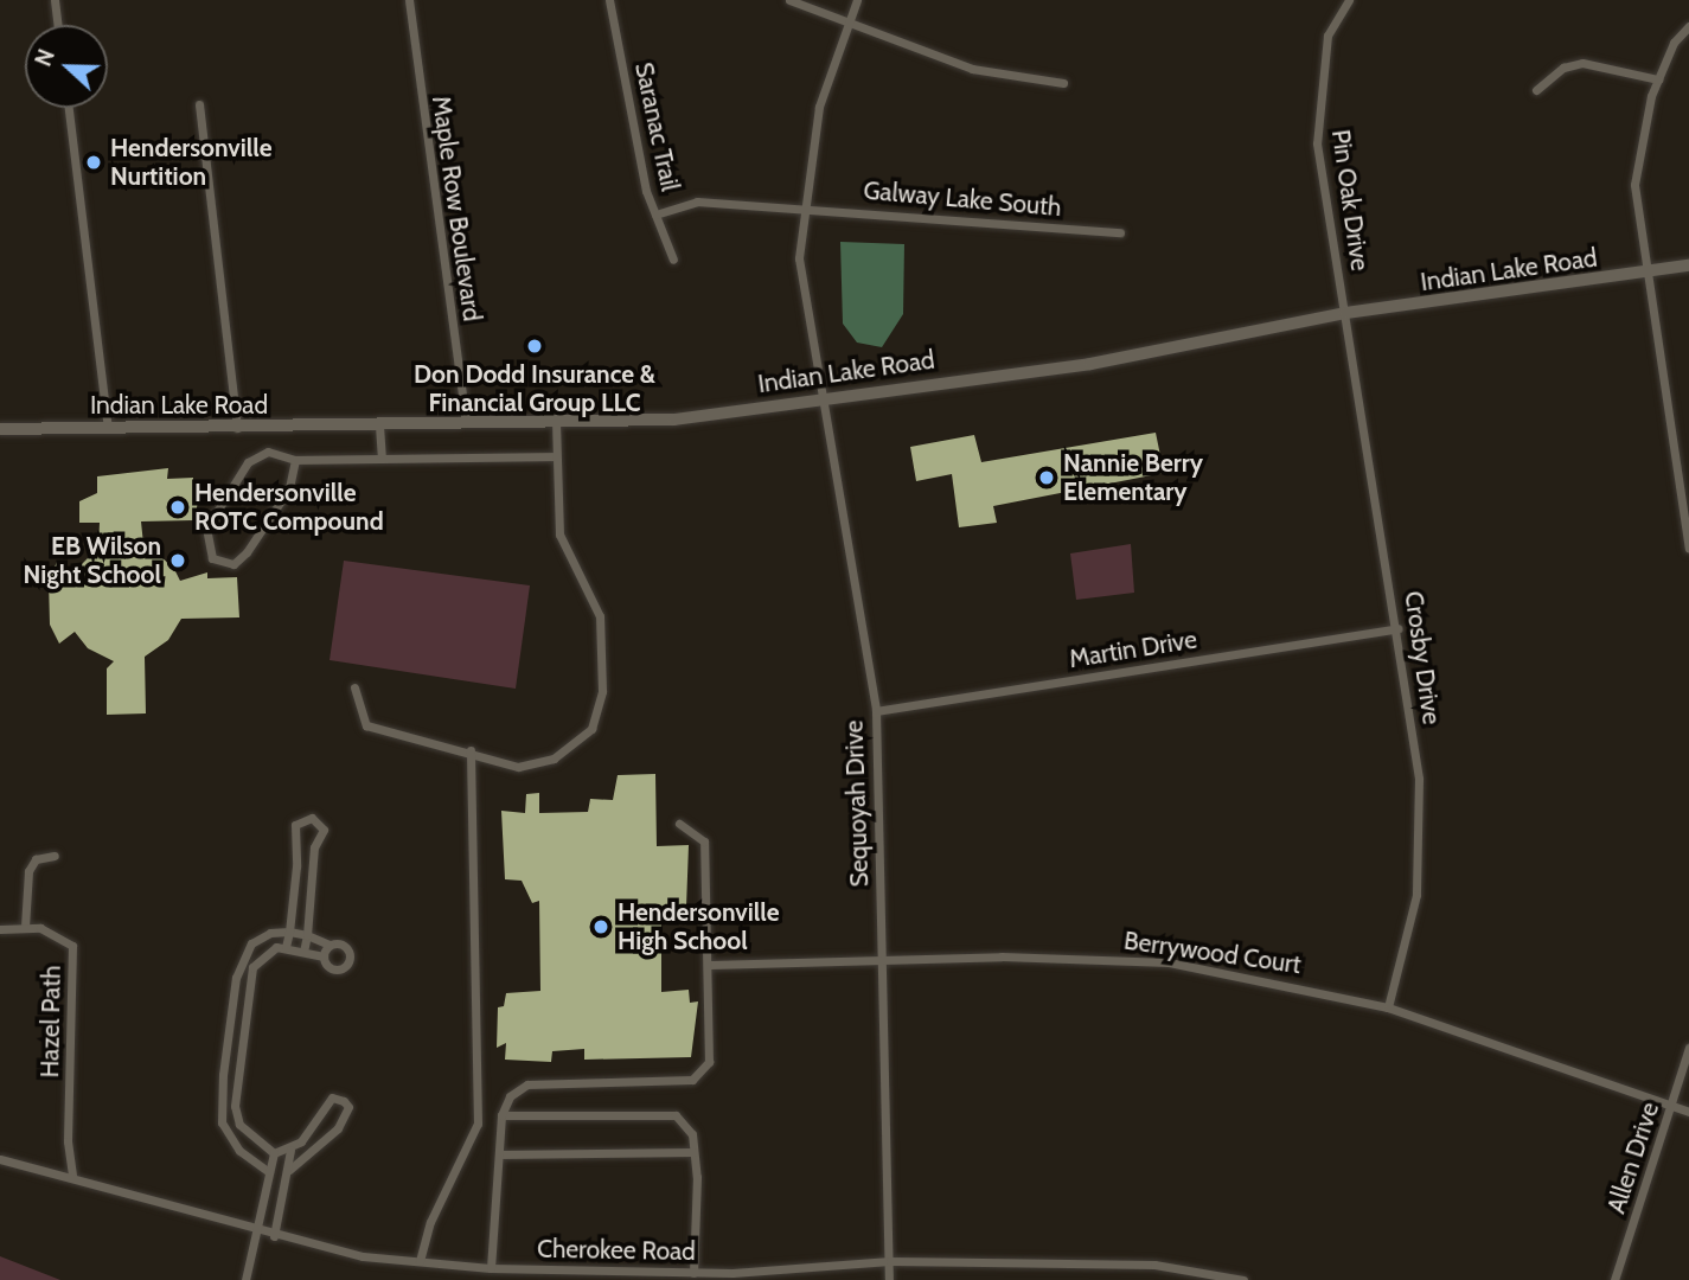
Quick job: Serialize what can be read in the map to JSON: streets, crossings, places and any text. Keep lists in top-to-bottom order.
{
  "streets": {
    "street": [
      "Saranac Trail",
      "Galway Lake South",
      "Pin Oak Drive",
      "Maple Row Boulevard",
      "Indian Lake Road",
      "Martin Drive",
      "Crosby Drive",
      "Sequoyah Drive",
      "Berrywood Court",
      "Hazel Path",
      "Allen Drive",
      "Cherokee Road"
    ]
  },
  "crossings": [
    ["Saranac Trail", "Galway Lake South"],
    ["Galway Lake South", "Sequoyah Drive"],
    ["Pin Oak Drive", "Indian Lake Road"],
    ["Pin Oak Drive", "Crosby Drive"],
    ["Maple Row Boulevard", "Indian Lake Road"],
    ["Indian Lake Road", "Crosby Drive"],
    ["Indian Lake Road", "Sequoyah Drive"],
    ["Martin Drive", "Crosby Drive"],
    ["Martin Drive", "Sequoyah Drive"],
    ["Crosby Drive", "Berrywood Court"],
    ["Sequoyah Drive", "Berrywood Court"],
    ["Sequoyah Drive", "Cherokee Road"],
    ["Berrywood Court", "Allen Drive"],
    ["Hazel Path", "Cherokee Road"]
  ],
  "places": [
    "Hendersonville Nurtition",
    "Don Dodd Insurance & Financial Group LLC",
    "Nannie Berry Elementary",
    "Hendersonville ROTC Compound",
    "EB Wilson Night School",
    "Hendersonville High School"
  ],
  "north": "left"
}
